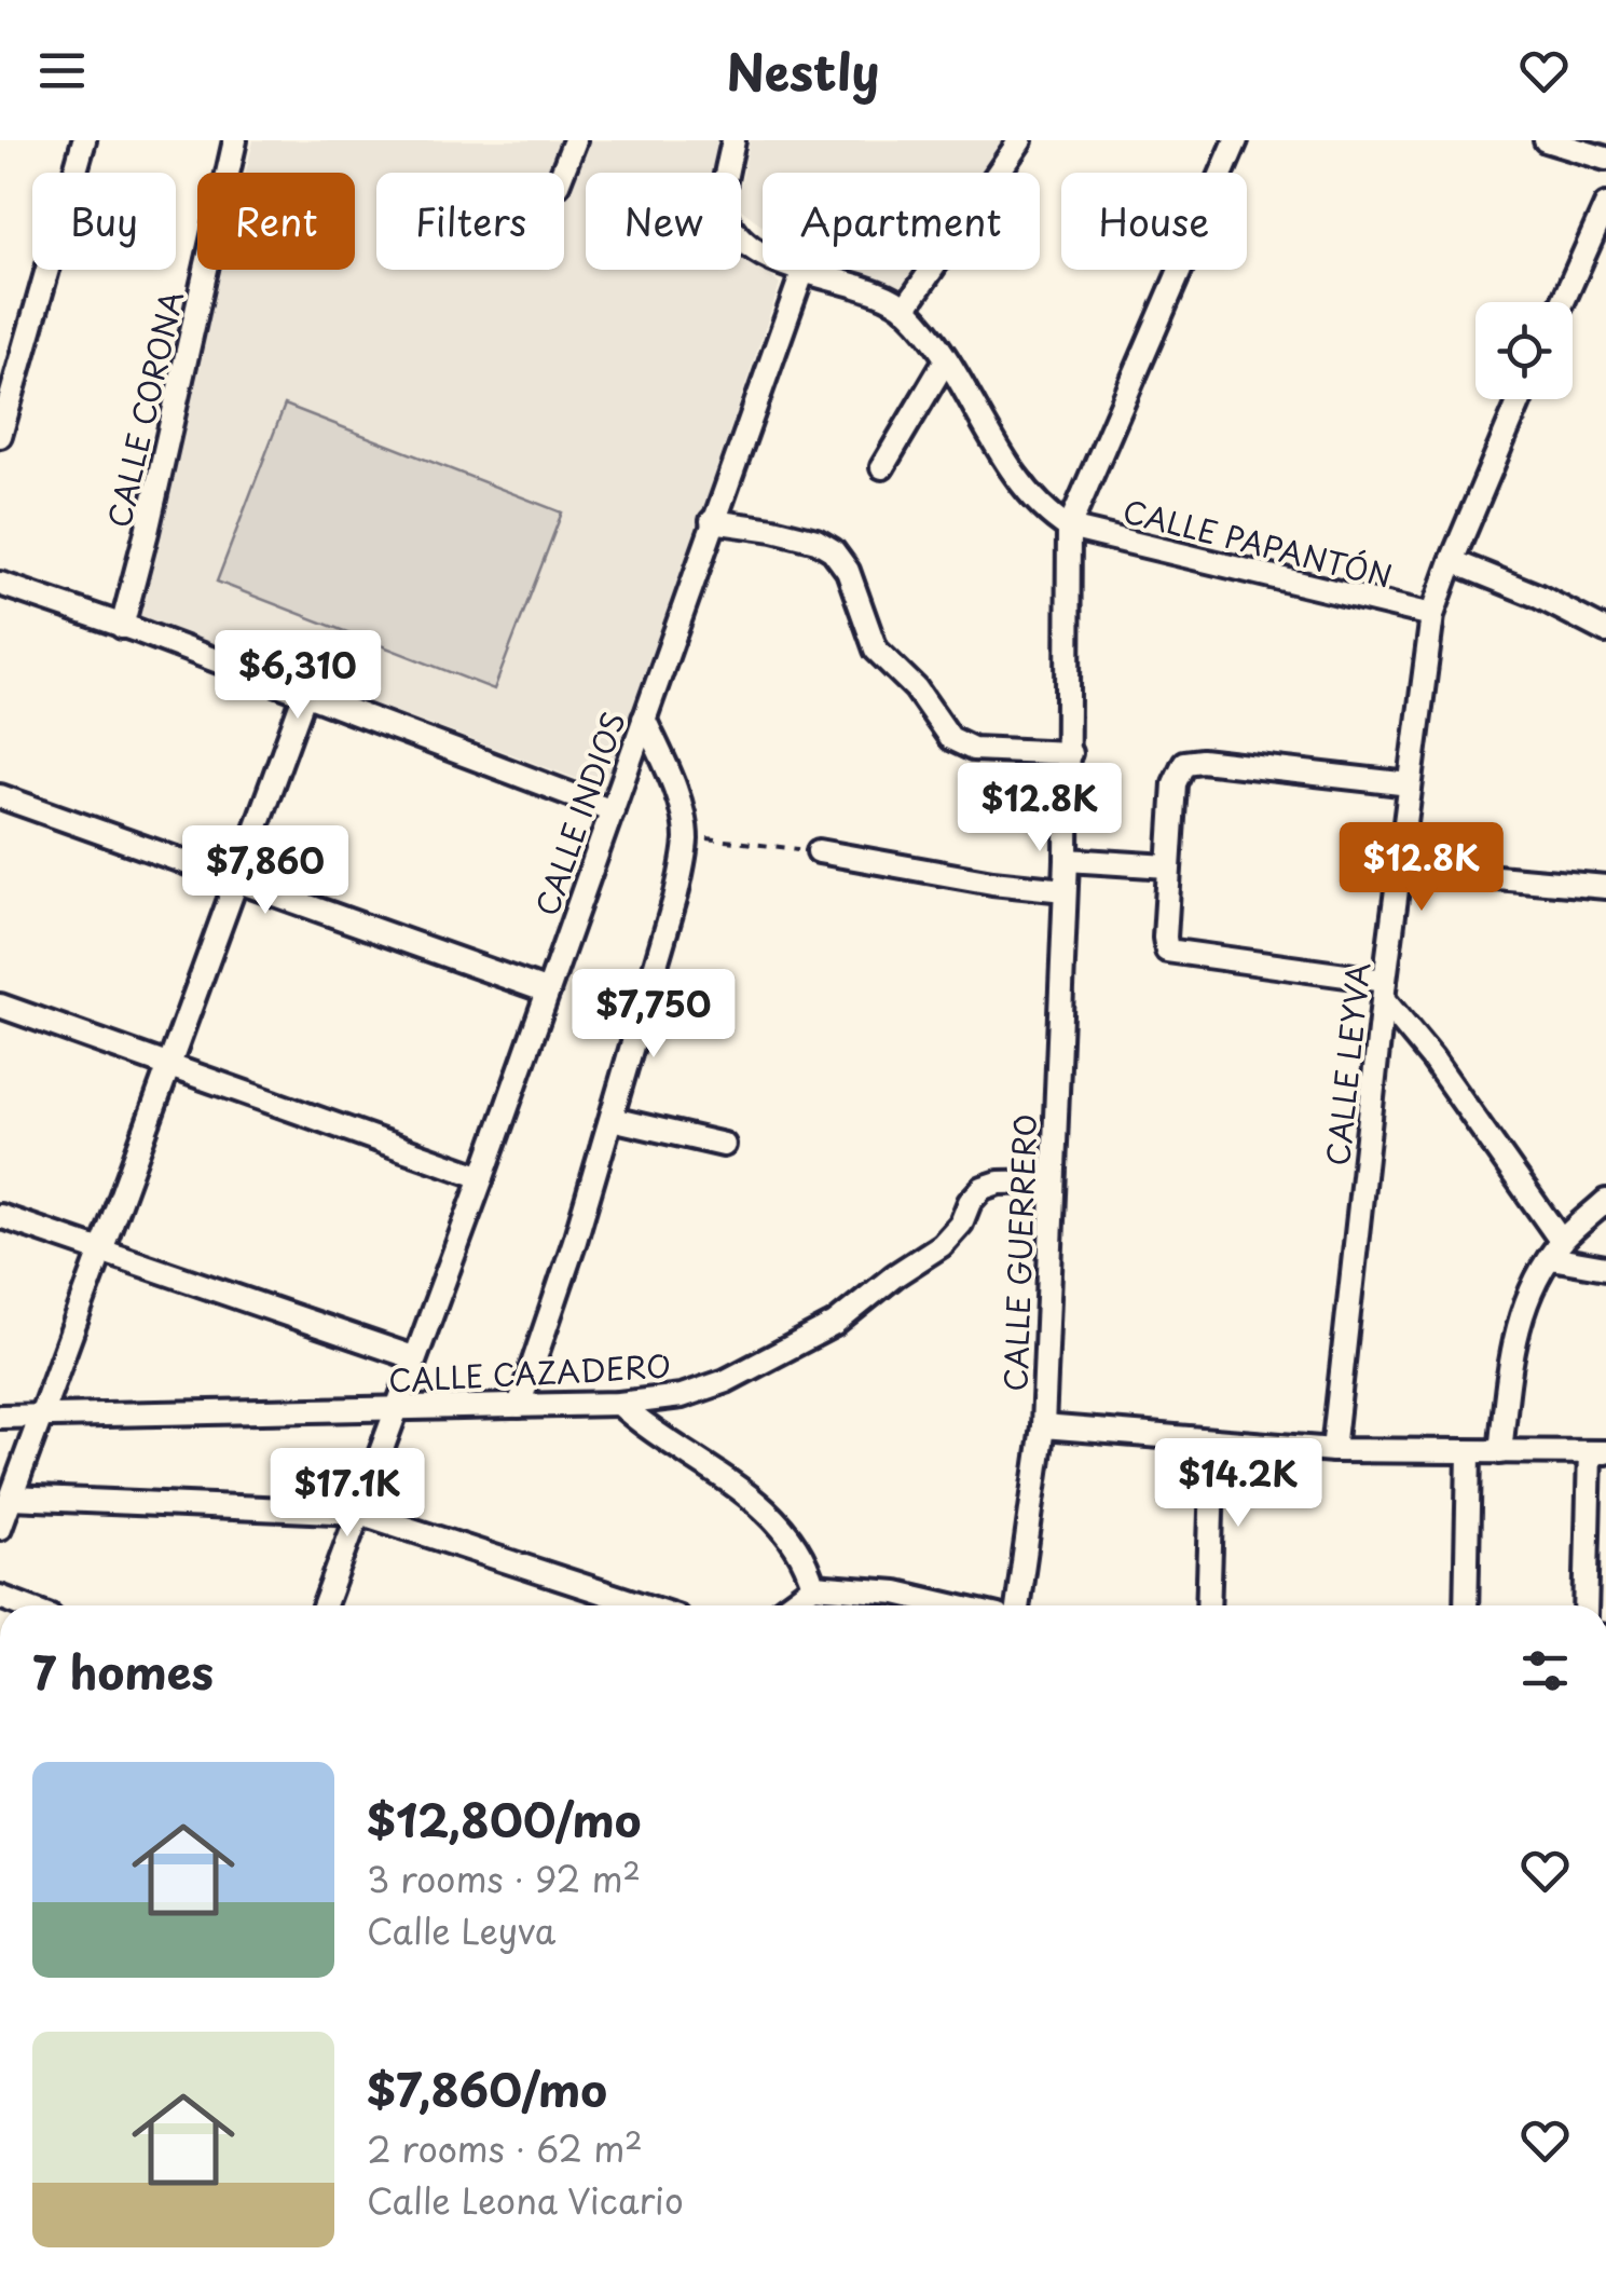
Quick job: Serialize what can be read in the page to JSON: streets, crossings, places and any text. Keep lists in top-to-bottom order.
{
  "streets": {
    "street": [
      "CALLE CORONA",
      "CALLE PAPANTÓN",
      "CALLE INDIOS",
      "CALLE LEYVA",
      "CALLE GUERRERO",
      "CALLE CAZADERO"
    ]
  },
  "crossings": [
    ["CALLE PAPANTÓN", "CALLE LEYVA"],
    ["CALLE PAPANTÓN", "CALLE GUERRERO"],
    ["CALLE INDIOS", "CALLE CAZADERO"],
    ["CALLE GUERRERO", "CALLE CAZADERO"]
  ],
  "page": {
    "header": "Nestly",
    "chip": [
      "Buy",
      "Rent",
      "Filters",
      "New",
      "Apartment",
      "House"
    ],
    "price": [
      "$6,310",
      "$12.8K",
      "$12.8K",
      "$7,860",
      "$7,750",
      "$14.2K",
      "$17.1K"
    ],
    "heading": "7 homes",
    "list": [
      {
        "name": "$12,800/mo",
        "note": "3 rooms · 92 m² · Calle Leyva"
      },
      {
        "name": "$7,860/mo",
        "note": "2 rooms · 62 m² · Calle Leona Vicario"
      }
    ]
  }
}
